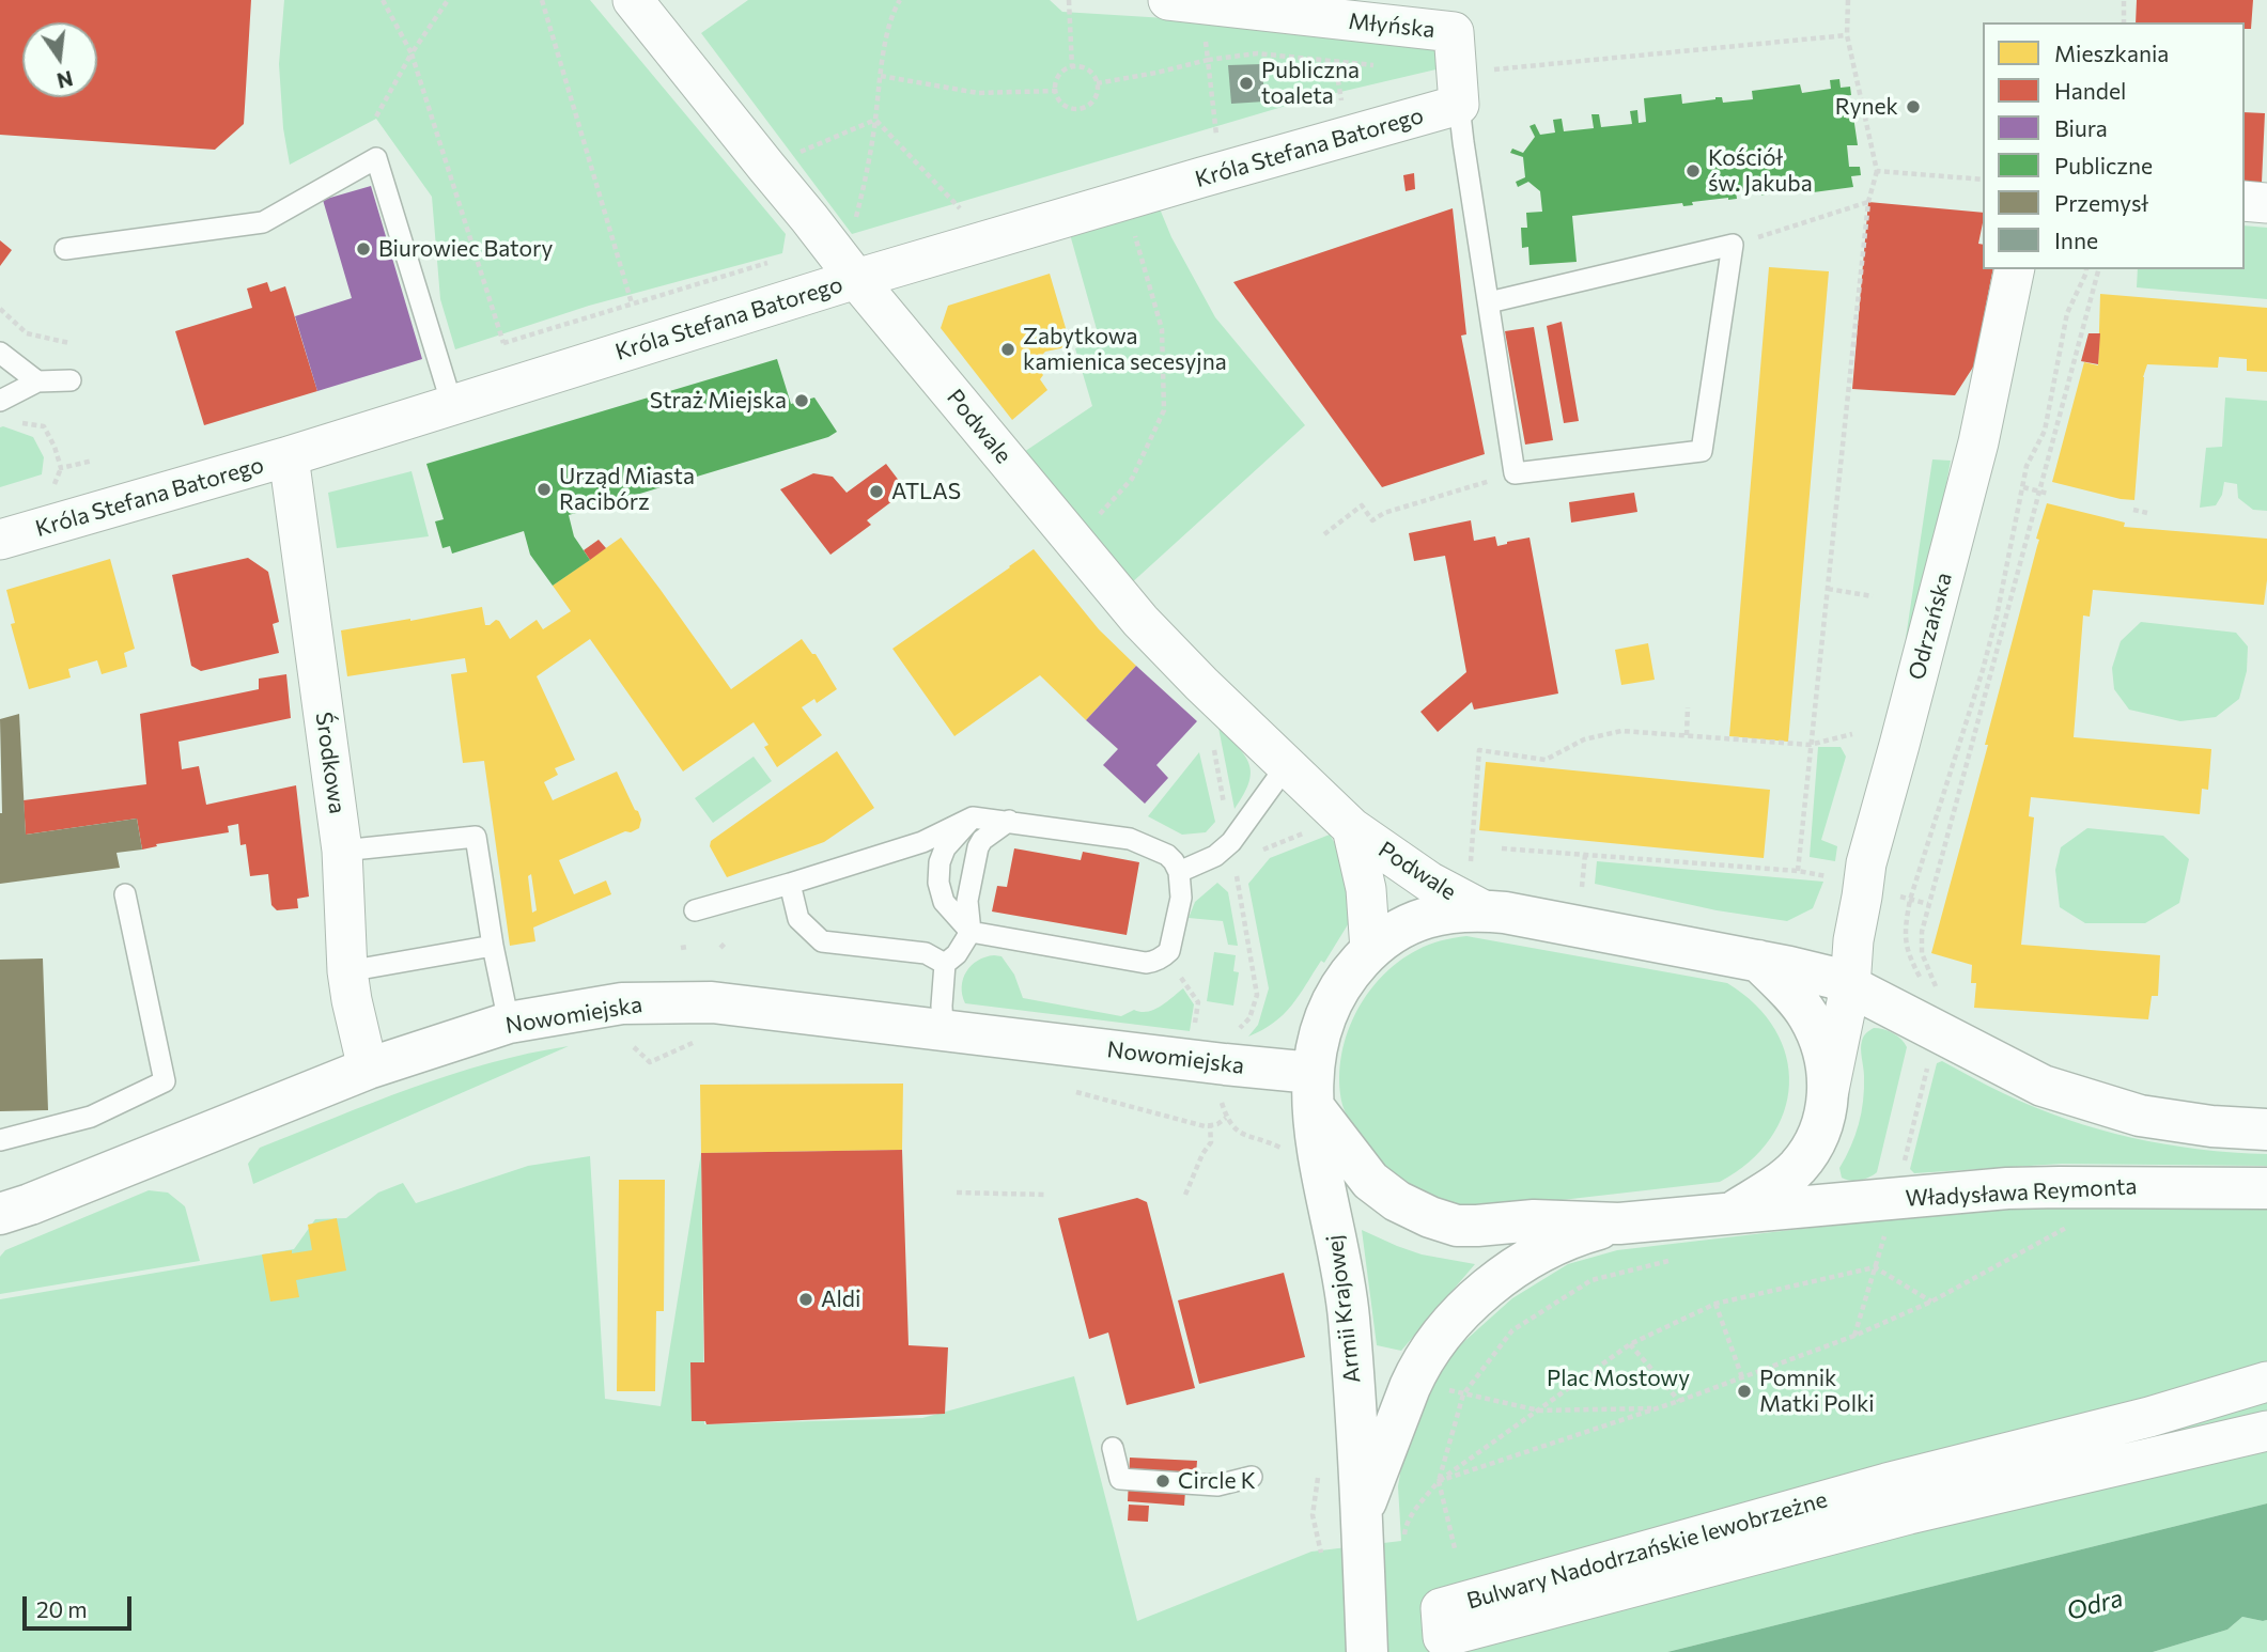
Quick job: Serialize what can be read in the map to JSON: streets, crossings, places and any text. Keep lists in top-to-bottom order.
{
  "streets": {
    "main road": ["Nowomiejska", "Władysława Reymonta", "Armii Krajowej"],
    "street": [
      "Młyńska",
      "Króla Stefana Batorego",
      "Podwale",
      "Odrzańska",
      "Środkowa",
      "Bulwary Nadodrzańskie lewobrzeżne"
    ]
  },
  "crossings": [
    ["Młyńska", "Króla Stefana Batorego"],
    ["Króla Stefana Batorego", "Podwale"],
    ["Króla Stefana Batorego", "Środkowa"],
    ["Podwale", "Armii Krajowej"],
    ["Środkowa", "Nowomiejska"],
    ["Nowomiejska", "Armii Krajowej"],
    ["Władysława Reymonta", "Armii Krajowej"]
  ],
  "water": ["Odra"],
  "parks": ["Plac Mostowy"],
  "places": [
    "Publiczna toaleta",
    "Rynek",
    "Kościół św. Jakuba",
    "Biurowiec Batory",
    "Zabytkowa kamienica secesyjna",
    "Straż Miejska",
    "Urząd Miasta Racibórz",
    "ATLAS",
    "Aldi",
    "Pomnik Matki Polki",
    "Circle K"
  ],
  "legend": [
    "Mieszkania",
    "Handel",
    "Biura",
    "Publiczne",
    "Przemysł",
    "Inne"
  ],
  "scale_bar": "20 m",
  "north": "bottom"
}
